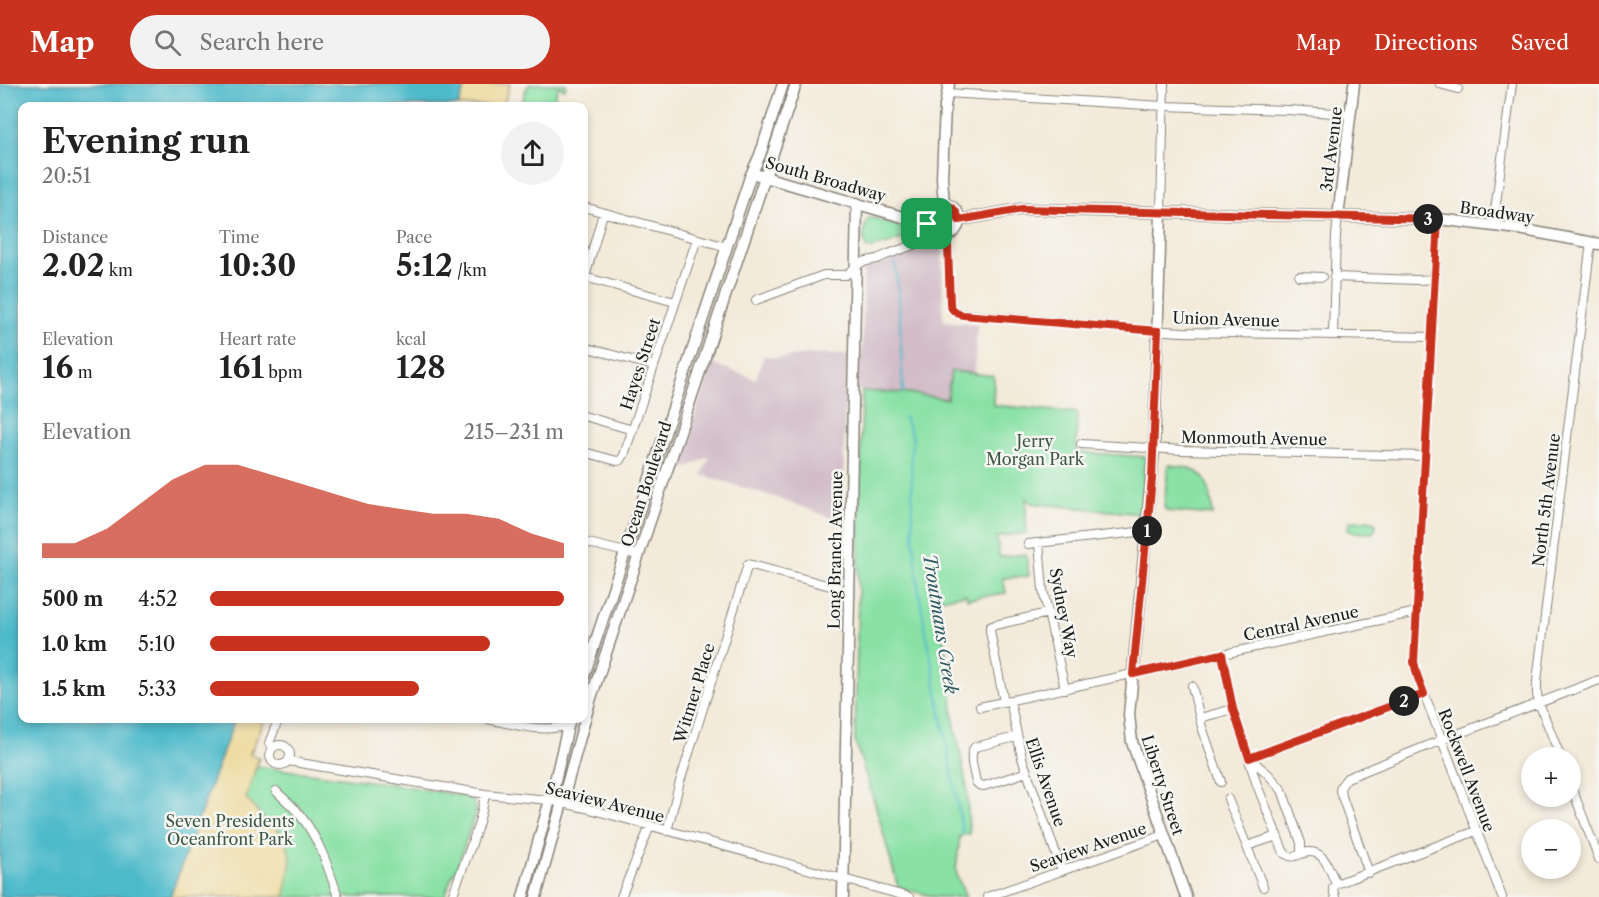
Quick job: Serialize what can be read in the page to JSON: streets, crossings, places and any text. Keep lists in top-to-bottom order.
{
  "streets": {
    "street": [
      "3rd Avenue",
      "South Broadway",
      "Broadway",
      "Union Avenue",
      "Hayes Street",
      "Monmouth Avenue",
      "Ocean Boulevard",
      "North 5th Avenue",
      "Long Branch Avenue",
      "Sydney Way",
      "Central Avenue",
      "Witmer Place",
      "Rockwell Avenue",
      "Ellis Avenue",
      "Liberty Street",
      "Seaview Avenue"
    ]
  },
  "crossings": [
    ["3rd Avenue", "Broadway"],
    ["South Broadway", "Broadway"],
    ["South Broadway", "Union Avenue"],
    ["South Broadway", "Ocean Boulevard"],
    ["South Broadway", "Long Branch Avenue"],
    ["Broadway", "Union Avenue"],
    ["Broadway", "North 5th Avenue"],
    ["Broadway", "Rockwell Avenue"],
    ["Broadway", "Liberty Street"],
    ["Union Avenue", "Rockwell Avenue"],
    ["Union Avenue", "Liberty Street"],
    ["Monmouth Avenue", "Rockwell Avenue"],
    ["Monmouth Avenue", "Liberty Street"],
    ["Ocean Boulevard", "Seaview Avenue"],
    ["Long Branch Avenue", "Witmer Place"],
    ["Long Branch Avenue", "Seaview Avenue"],
    ["Sydney Way", "Central Avenue"],
    ["Sydney Way", "Ellis Avenue"],
    ["Central Avenue", "Rockwell Avenue"],
    ["Central Avenue", "Ellis Avenue"],
    ["Central Avenue", "Liberty Street"],
    ["Witmer Place", "Seaview Avenue"],
    ["Ellis Avenue", "Seaview Avenue"],
    ["Liberty Street", "Seaview Avenue"]
  ],
  "water": ["Troutmans Creek"],
  "parks": ["Jerry Morgan Park", "Seven Presidents Oceanfront Park"],
  "page": {
    "header": "Map",
    "search": "Search here",
    "nav": ["Map", "Directions", "Saved"],
    "heading": ["Evening run", "20:51"],
    "pins": ["3", "1", "2"],
    "stats": [
      ["Distance", "2.02 km"],
      ["Time", "10:30"],
      ["Pace", "5:12 /km"],
      ["Elevation", "16 m"],
      ["Heart rate", "161 bpm"],
      ["kcal", "128"]
    ],
    "chart": ["Elevation", "215–231 m"],
    "list": [
      {
        "name": "500 m",
        "note": "4:52"
      },
      {
        "name": "1.0 km",
        "note": "5:10"
      },
      {
        "name": "1.5 km",
        "note": "5:33"
      }
    ],
    "map_buttons": ["+", "−"]
  }
}
